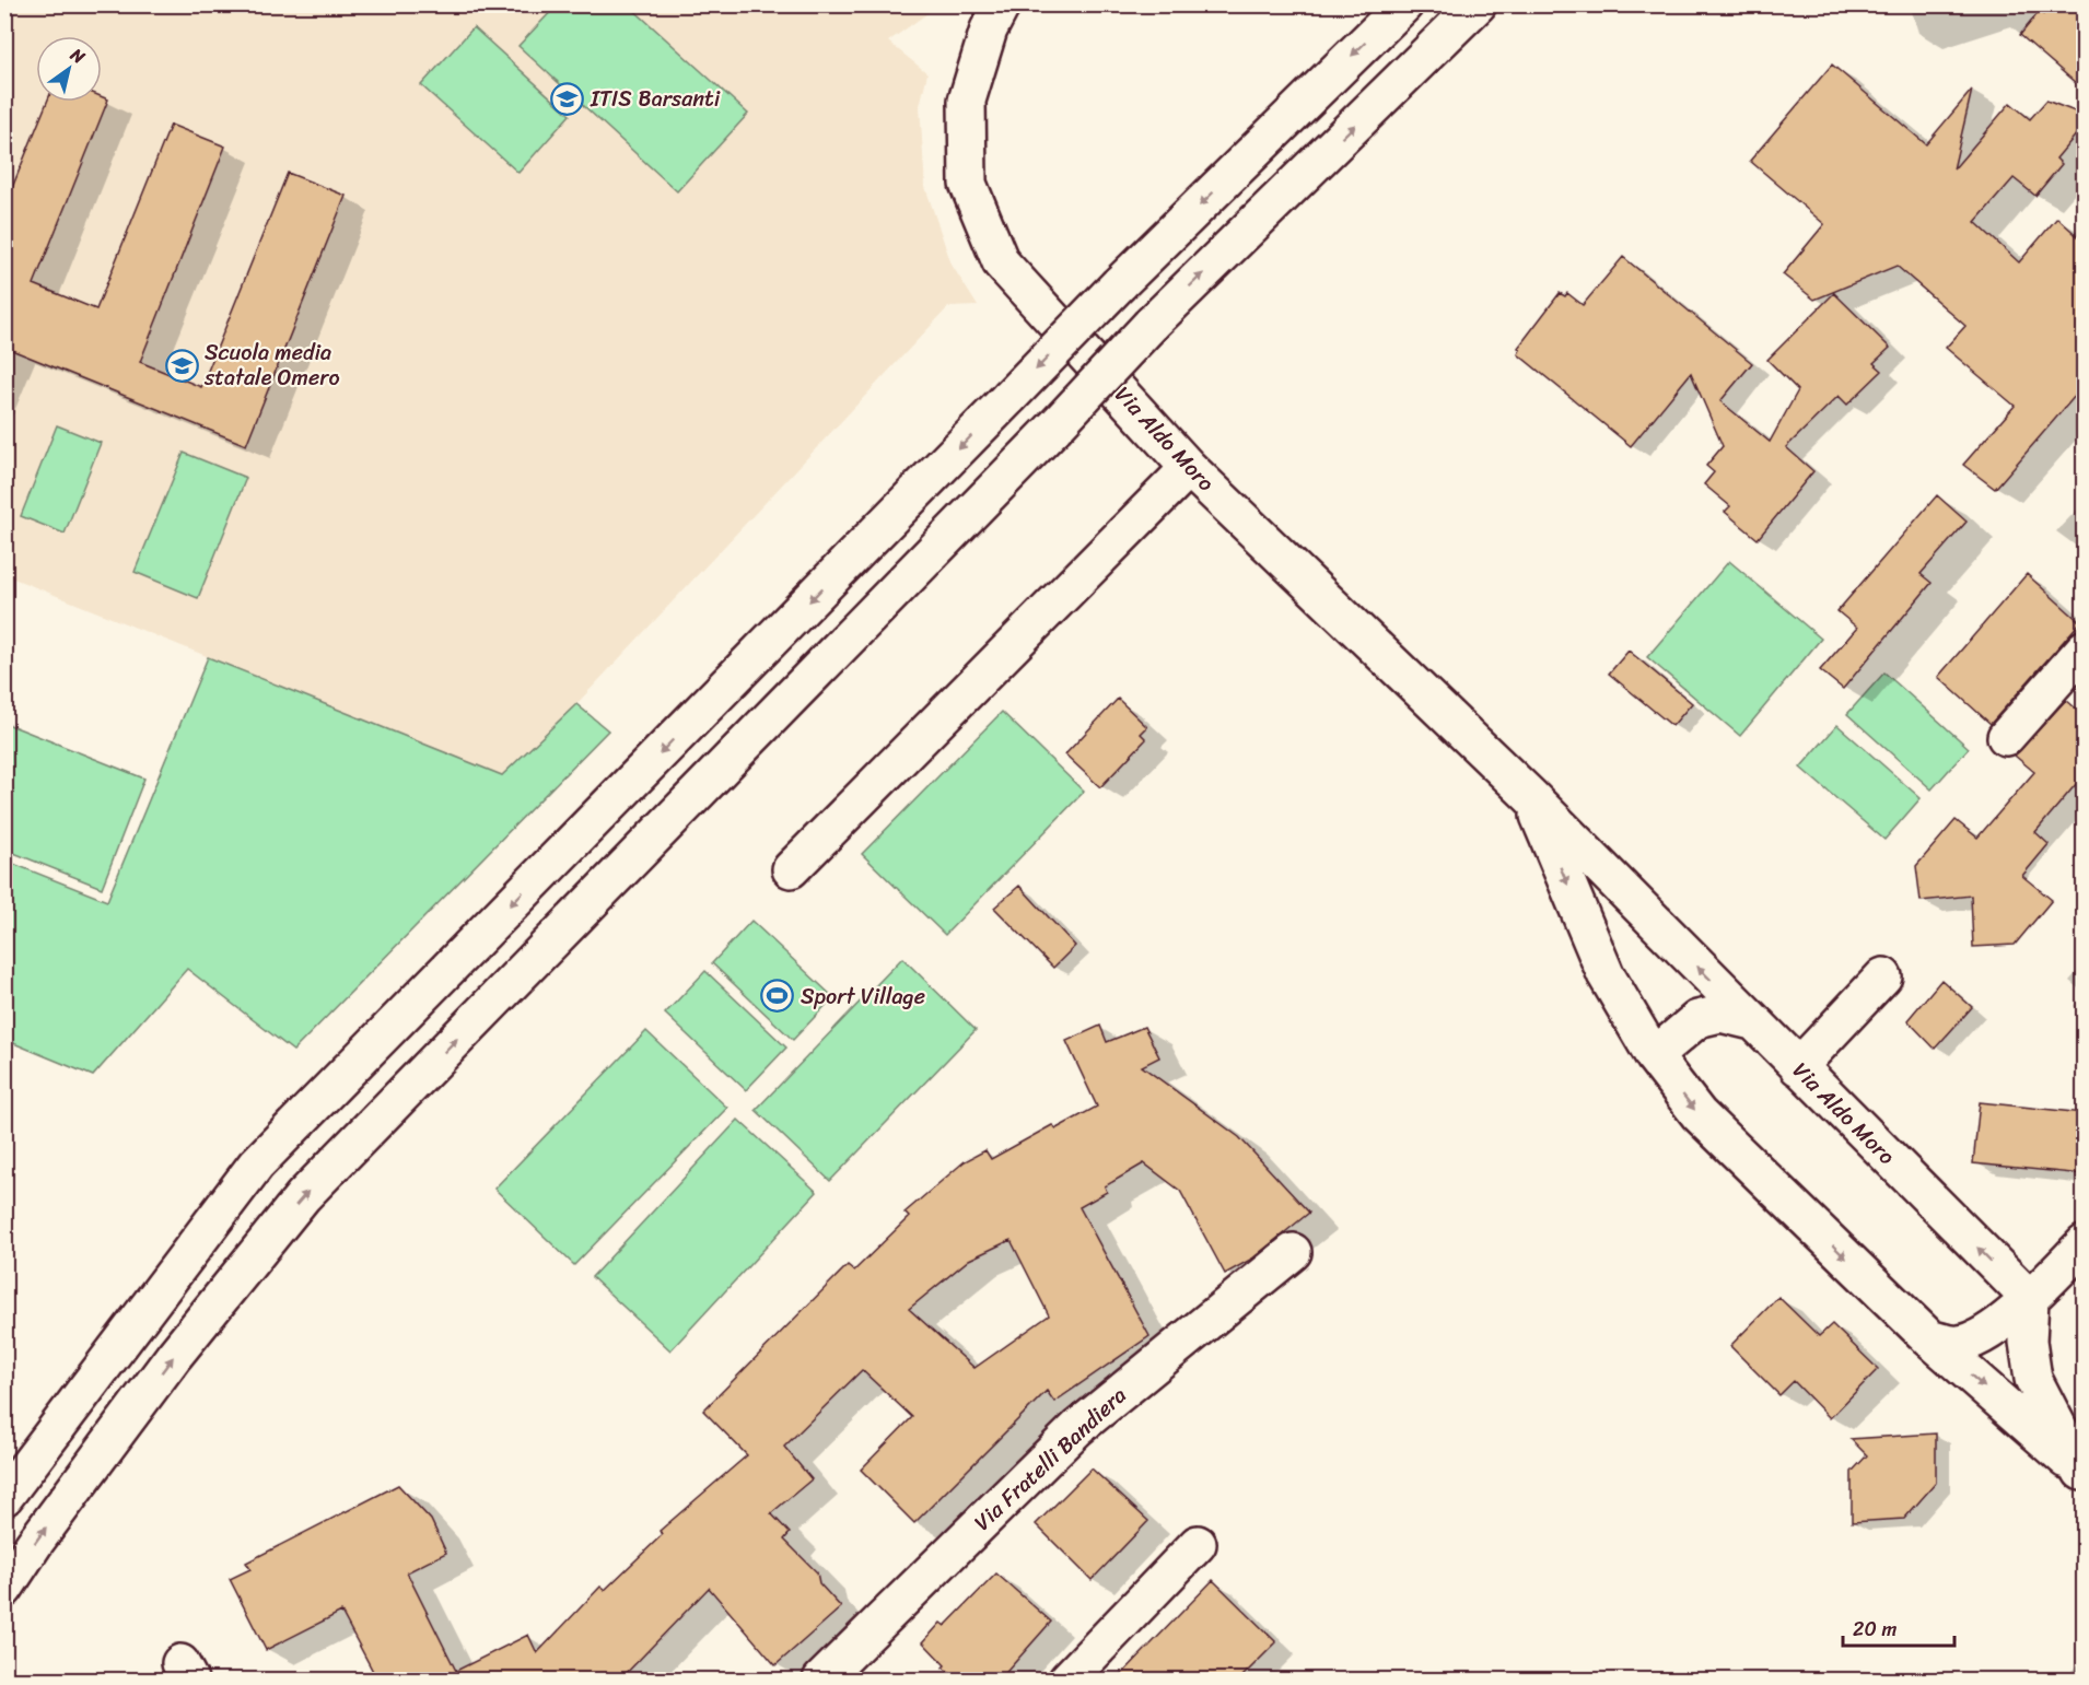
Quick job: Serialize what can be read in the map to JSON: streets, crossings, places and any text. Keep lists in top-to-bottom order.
{
  "streets": {
    "main road": ["Via Aldo Moro", "Via Fratelli Bandiera"]
  },
  "places": {
    "school or university": ["ITIS Barsanti", "Scuola media statale Omero"],
    "sports": ["Sport Village"]
  },
  "scale_bar": "20 m",
  "north": "top right"
}
